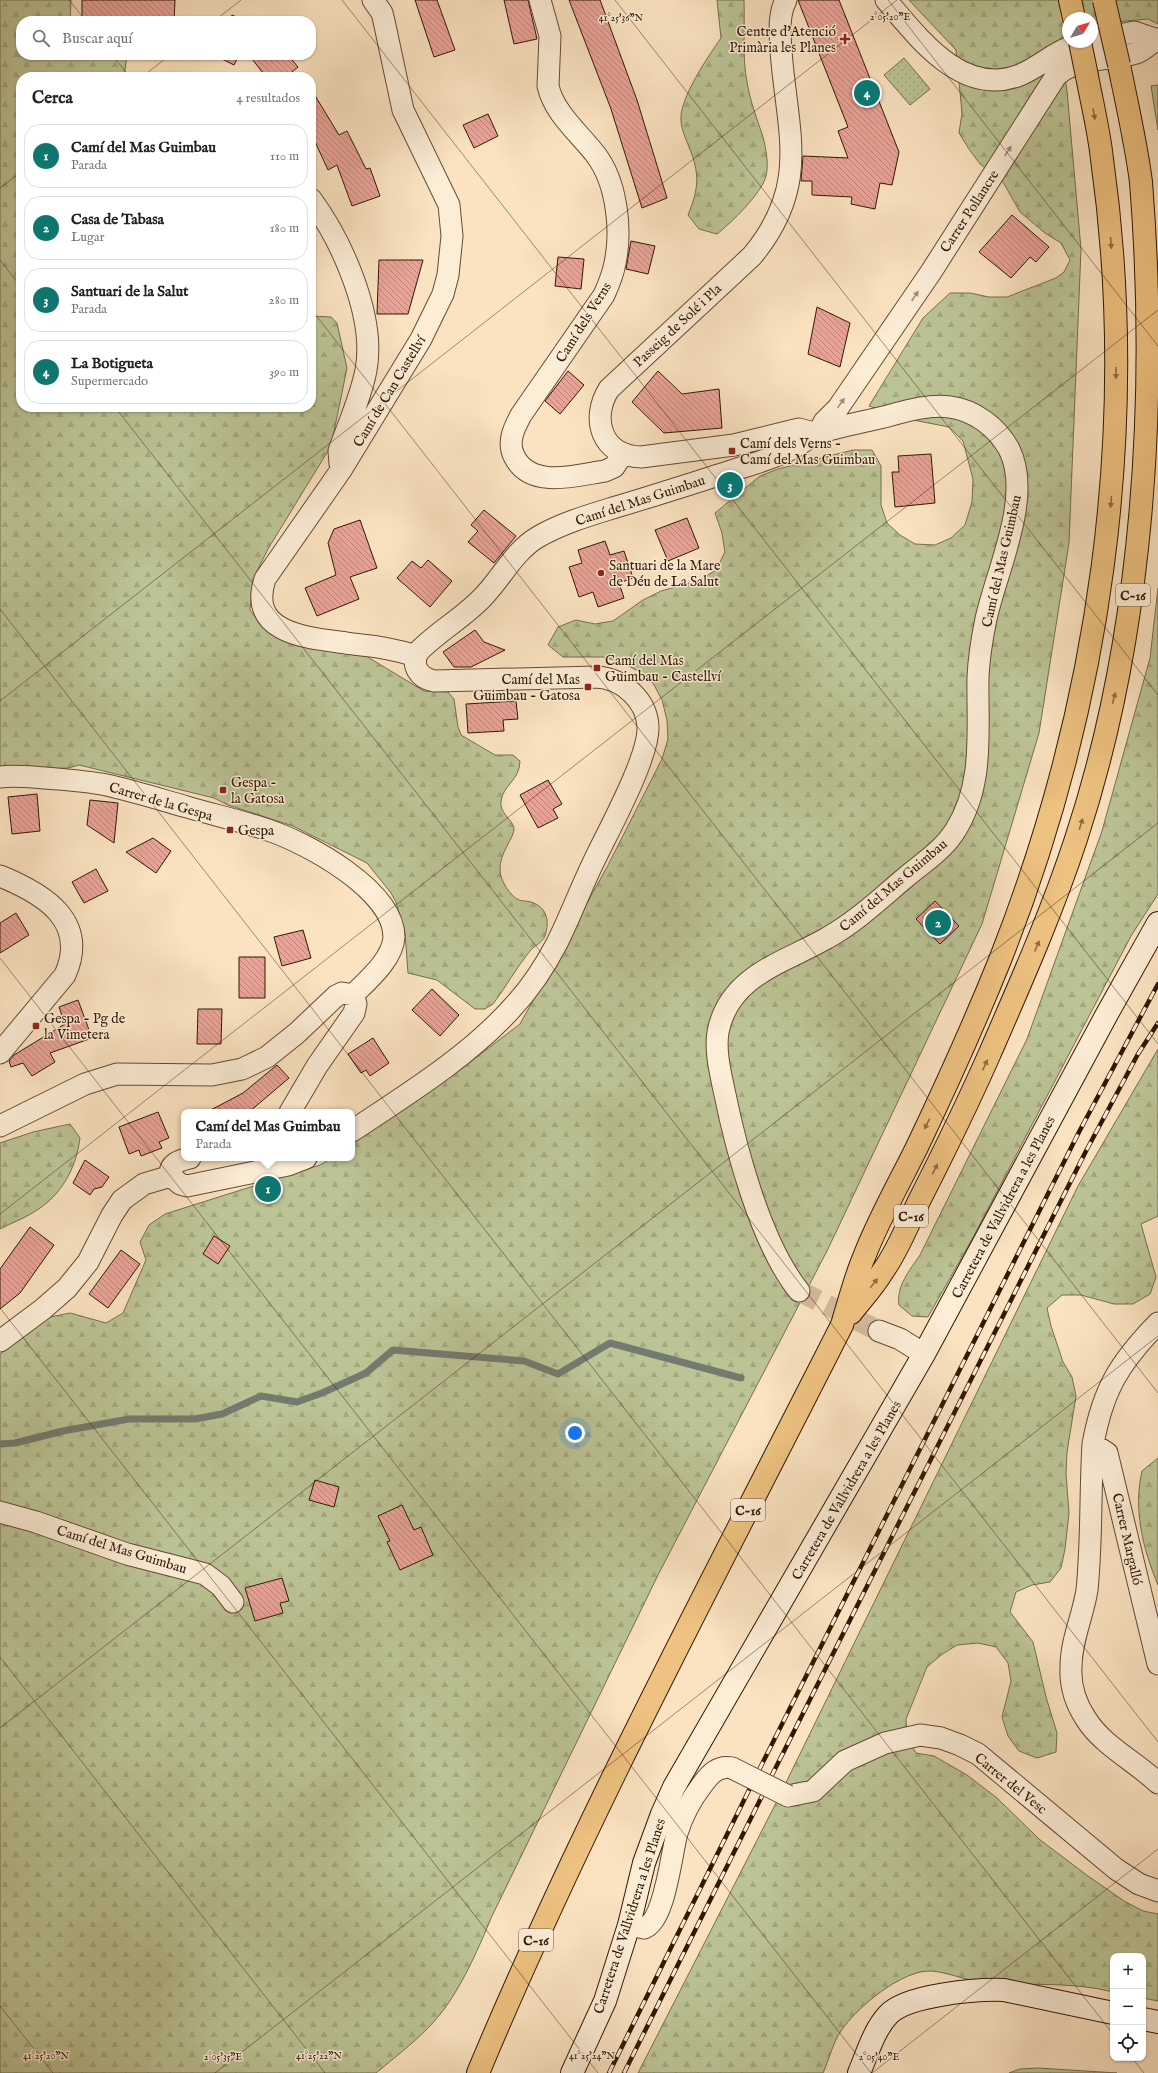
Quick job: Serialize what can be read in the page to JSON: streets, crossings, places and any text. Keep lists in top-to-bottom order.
{
  "streets": {
    "highway": ["C-16"],
    "main road": ["Carretera de Vallvidrera a les Planes"],
    "street": [
      "Carrer Pollancre",
      "Camí dels Verns",
      "Passeig de Solé i Pla",
      "Camí de Can Castellví",
      "Camí del Mas Guimbau",
      "Carrer de la Gespa",
      "Carrer Margalló",
      "Carrer del Vesc"
    ]
  },
  "crossings": [
    ["Carrer Pollancre", "Camí del Mas Guimbau"],
    ["Camí dels Verns", "Passeig de Solé i Pla"],
    ["Camí de Can Castellví", "Camí del Mas Guimbau"],
    ["Carretera de Vallvidrera a les Planes", "Carrer del Vesc"]
  ],
  "one_way": ["Carrer Pollancre"],
  "places": {
    "health": ["Centre d'Atenció Primària les Planes"],
    "transit": [
      "Camí dels Verns - Camí del Mas Guimbau",
      "Camí del Mas Guimbau - Castellví",
      "Camí del Mas Guimbau - Gatosa",
      "Gespa - la Gatosa",
      "Gespa",
      "Gespa - Pg de la Vimetera"
    ],
    "other": ["Santuari de la Mare de Déu de La Salut"]
  },
  "north": "top right",
  "page": {
    "search": "Buscar aquí",
    "heading": ["Cerca", "4 resultados"],
    "pins": [
      "4",
      "3",
      "2",
      "1"
    ],
    "list": [
      {
        "mark": "1",
        "name": "Camí del Mas Guimbau",
        "note": "Parada",
        "value": "110 m"
      },
      {
        "mark": "2",
        "name": "Casa de Tabasa",
        "note": "Lugar",
        "value": "180 m"
      },
      {
        "mark": "3",
        "name": "Santuari de la Salut",
        "note": "Parada",
        "value": "280 m"
      },
      {
        "mark": "4",
        "name": "La Botigueta",
        "note": "Supermercado",
        "value": "390 m"
      }
    ],
    "popup": ["Camí del Mas Guimbau", "Parada"],
    "map_buttons": ["+", "−"]
  },
  "coordinates": [
    "2°05'20\"E",
    "41°25'36\"N",
    "41°25'20\"N",
    "41°25'22\"N",
    "41°25'24\"N",
    "2°05'35\"E",
    "2°05'40\"E"
  ]
}
